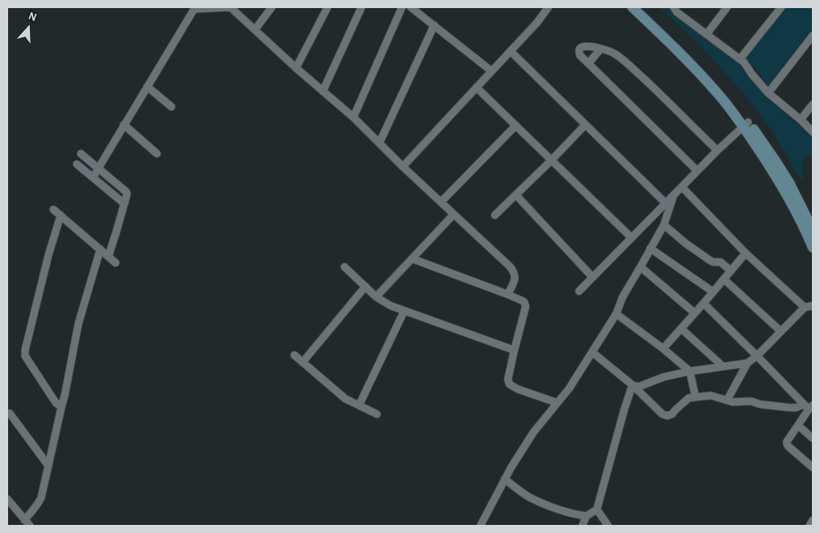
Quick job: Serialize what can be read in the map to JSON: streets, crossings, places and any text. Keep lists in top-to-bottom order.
{
  "north": "top"
}
